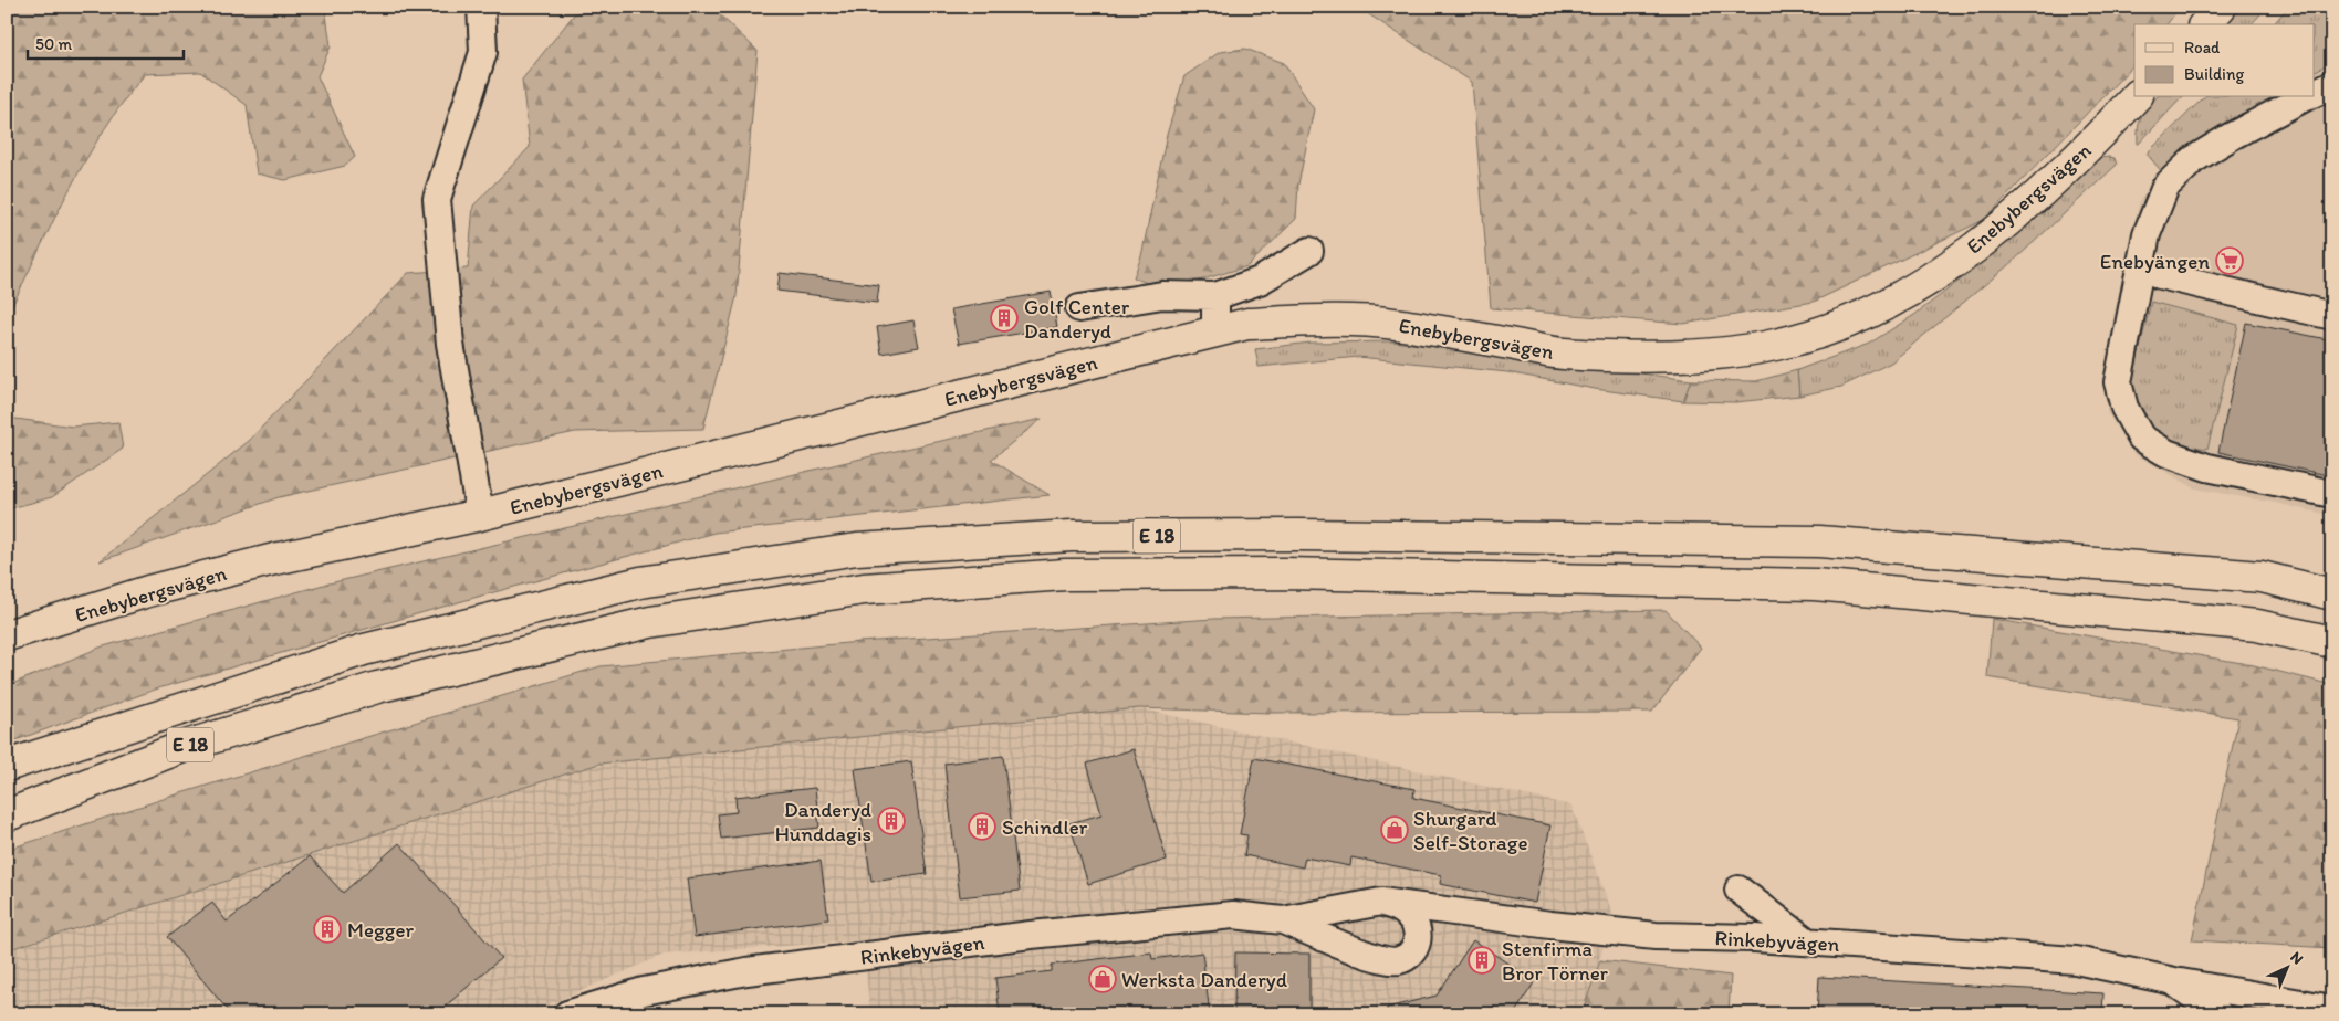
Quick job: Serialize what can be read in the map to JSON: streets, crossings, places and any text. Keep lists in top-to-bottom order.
{
  "streets": {
    "main road": ["Enebybergsvägen", "E 18"],
    "street": ["Rinkebyvägen"]
  },
  "places": {
    "supermarket": ["Enebyängen"],
    "building": [
      "Golf Center Danderyd",
      "Danderyd Hunddagis",
      "Schindler",
      "Megger",
      "Stenfirma Bror Törner"
    ],
    "shop": ["Shurgard Self-Storage", "Werksta Danderyd"]
  },
  "legend": ["Road", "Building"],
  "scale_bar": "50 m",
  "north": "top right"
}
